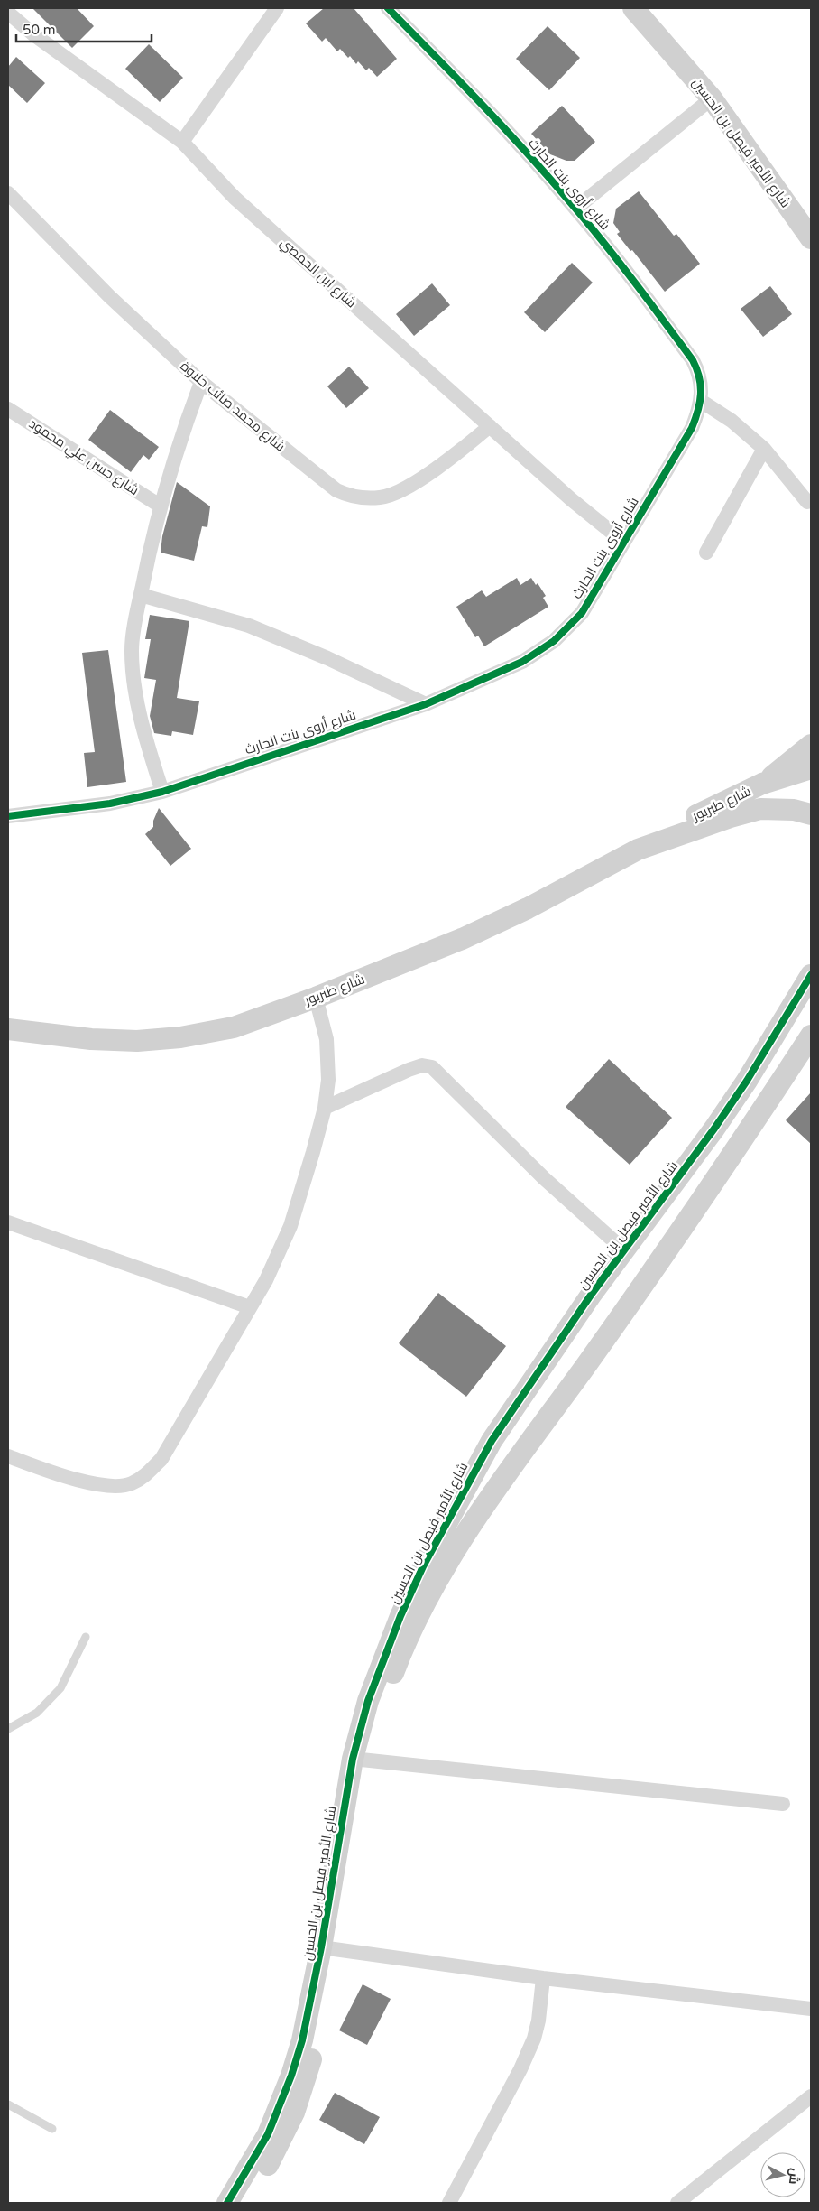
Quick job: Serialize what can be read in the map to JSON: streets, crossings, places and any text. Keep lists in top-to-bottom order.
{
  "streets": {
    "street": [
      "شارع الأمير فيصل بن الحسين",
      "شارع أروى بنت الحارث",
      "شارع ابن الحمصي",
      "شارع محمد صائب حلاوة",
      "شارع حسن علي محمود",
      "شارع طبربور"
    ]
  },
  "crossings": [
    ["شارع أروى بنت الحارث", "شارع ابن الحمصي"],
    ["شارع ابن الحمصي", "شارع محمد صائب حلاوة"]
  ],
  "scale_bar": "50 m",
  "north": "right"
}
